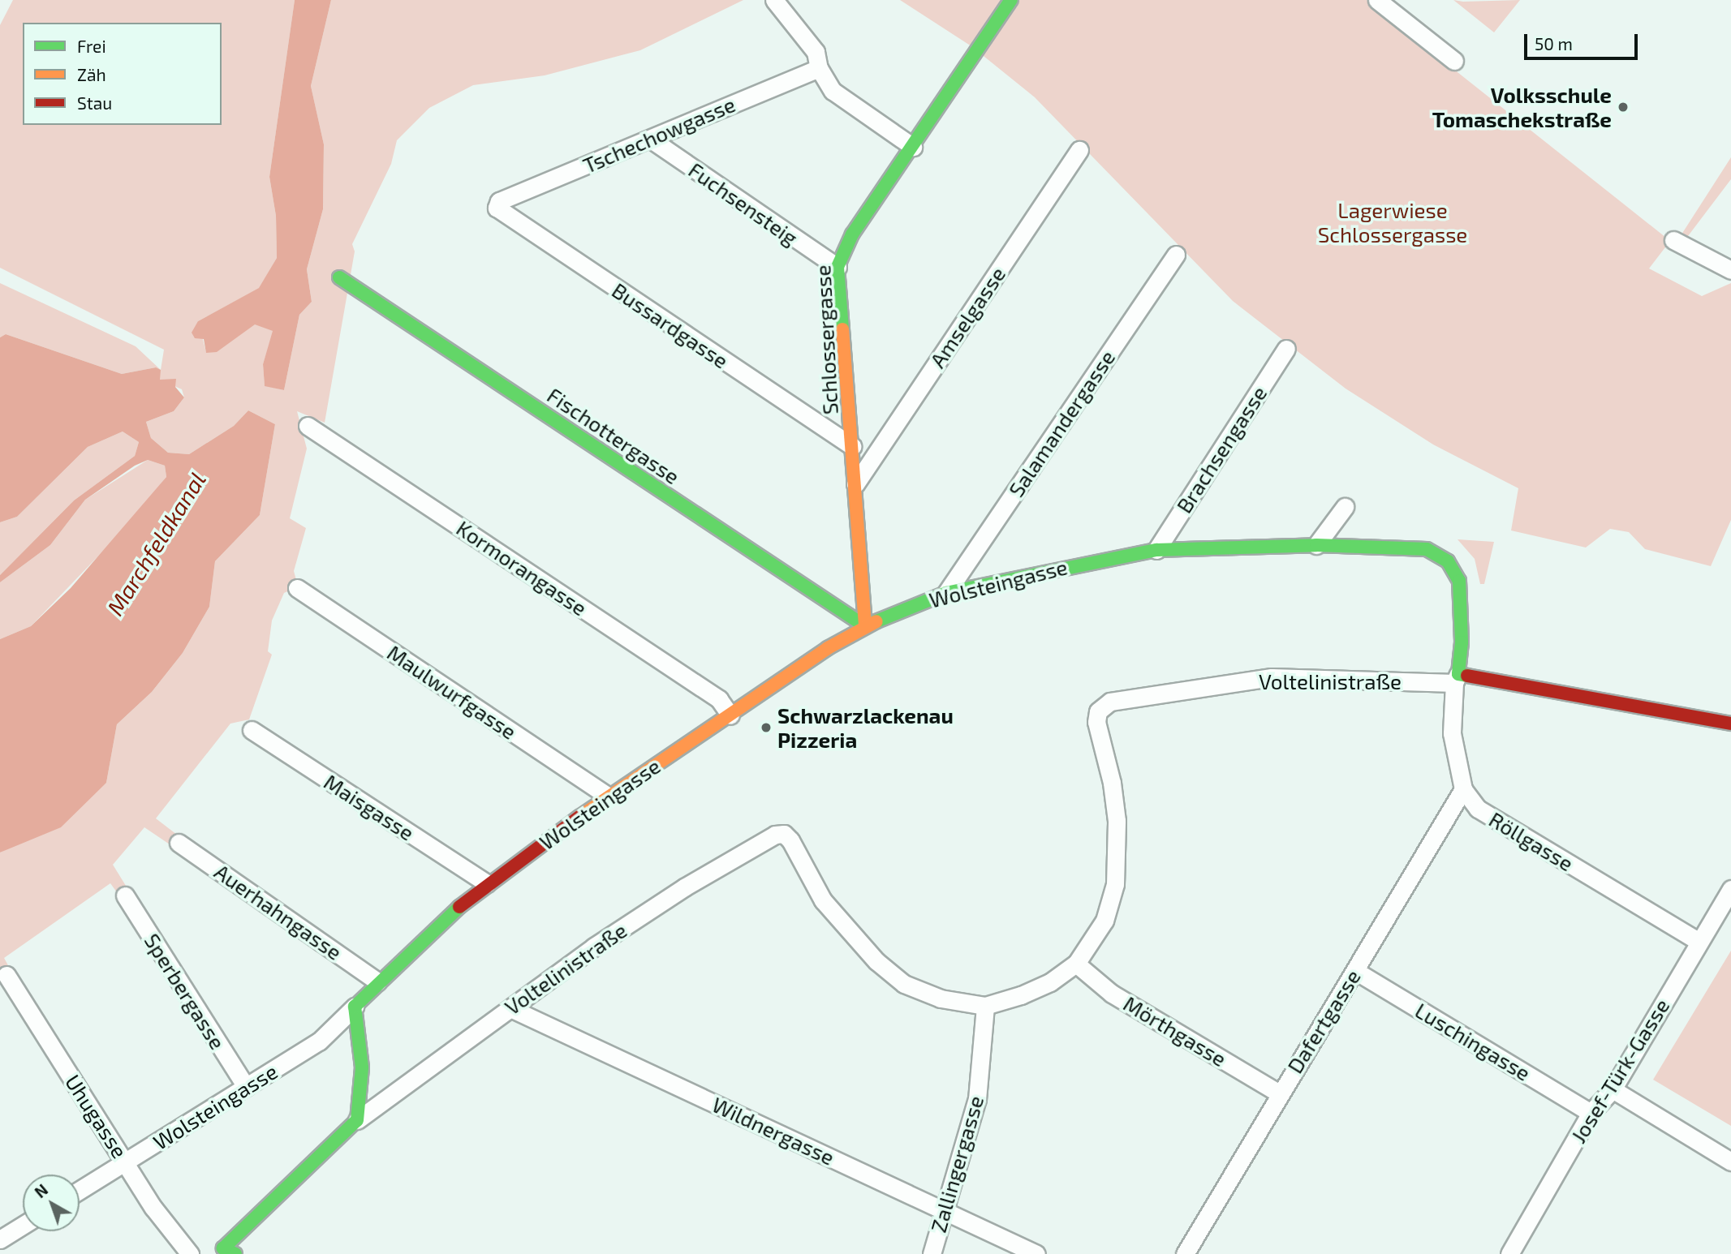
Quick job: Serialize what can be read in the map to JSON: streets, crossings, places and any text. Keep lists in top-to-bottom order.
{
  "streets": {
    "street": [
      "Tschechowgasse",
      "Fuchsensteig",
      "Amselgasse",
      "Bussardgasse",
      "Schlossergasse",
      "Salamandergasse",
      "Fischottergasse",
      "Brachsengasse",
      "Kormorangasse",
      "Wolsteingasse",
      "Voltelinistraße",
      "Maulwurfgasse",
      "Maisgasse",
      "Röllgasse",
      "Auerhahngasse",
      "Sperbergasse",
      "Dafertgasse",
      "Mörthgasse",
      "Luschingasse",
      "Josef-Türk-Gasse",
      "Uhugasse",
      "Wildnergasse",
      "Zallingergasse"
    ]
  },
  "crossings": [
    ["Tschechowgasse", "Fuchsensteig"],
    ["Tschechowgasse", "Bussardgasse"],
    ["Fuchsensteig", "Schlossergasse"],
    ["Amselgasse", "Schlossergasse"],
    ["Bussardgasse", "Schlossergasse"],
    ["Schlossergasse", "Fischottergasse"],
    ["Schlossergasse", "Wolsteingasse"],
    ["Salamandergasse", "Wolsteingasse"],
    ["Fischottergasse", "Wolsteingasse"],
    ["Brachsengasse", "Wolsteingasse"],
    ["Kormorangasse", "Wolsteingasse"],
    ["Wolsteingasse", "Voltelinistraße"],
    ["Wolsteingasse", "Maulwurfgasse"],
    ["Wolsteingasse", "Maisgasse"],
    ["Wolsteingasse", "Röllgasse"],
    ["Wolsteingasse", "Auerhahngasse"],
    ["Wolsteingasse", "Sperbergasse"],
    ["Wolsteingasse", "Uhugasse"],
    ["Voltelinistraße", "Röllgasse"],
    ["Voltelinistraße", "Mörthgasse"],
    ["Voltelinistraße", "Wildnergasse"],
    ["Voltelinistraße", "Zallingergasse"],
    ["Röllgasse", "Dafertgasse"],
    ["Röllgasse", "Josef-Türk-Gasse"],
    ["Dafertgasse", "Mörthgasse"],
    ["Dafertgasse", "Luschingasse"],
    ["Luschingasse", "Josef-Türk-Gasse"],
    ["Wildnergasse", "Zallingergasse"]
  ],
  "water": ["Marchfeldkanal"],
  "parks": ["Lagerwiese Schlossergasse"],
  "places": ["Volksschule Tomaschekstraße", "Schwarzlackenau Pizzeria"],
  "legend": ["Frei", "Zäh", "Stau"],
  "scale_bar": "50 m",
  "north": "top left"
}
